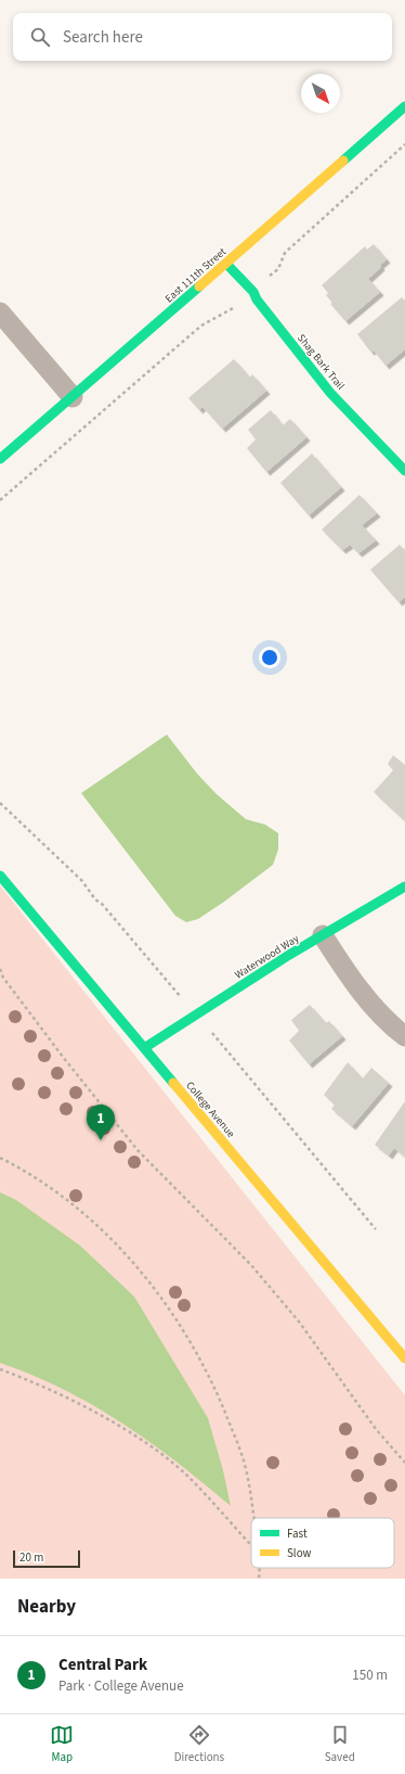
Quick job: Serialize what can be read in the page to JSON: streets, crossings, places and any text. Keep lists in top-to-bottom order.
{
  "streets": {
    "main road": [
      "East 111th Street",
      "Shag Bark Trail",
      "Waterwood Way",
      "College Avenue"
    ]
  },
  "crossings": [
    ["East 111th Street", "Shag Bark Trail"],
    ["Waterwood Way", "College Avenue"]
  ],
  "legend": ["Fast", "Slow"],
  "scale_bar": "20 m",
  "north": "bottom right",
  "page": {
    "search": "Search here",
    "pins": "1",
    "scale": "20 m",
    "heading": "Nearby",
    "list": [
      {
        "mark": "1",
        "name": "Central Park",
        "note": "Park · College Avenue",
        "value": "150 m"
      }
    ],
    "nav": ["Map", "Directions", "Saved"]
  }
}
